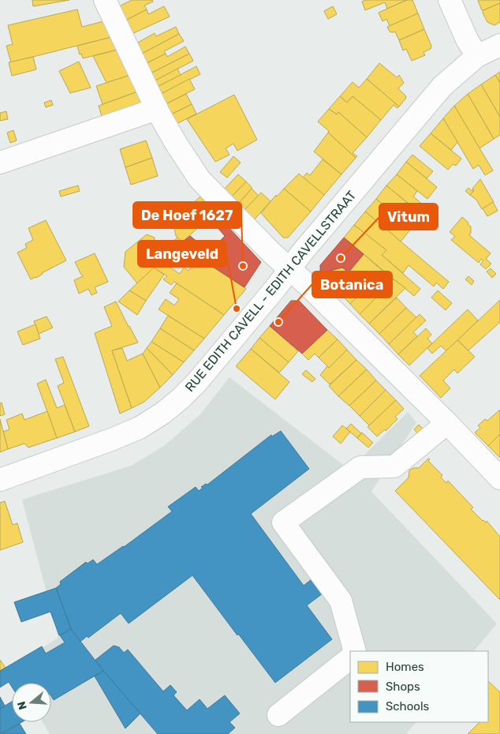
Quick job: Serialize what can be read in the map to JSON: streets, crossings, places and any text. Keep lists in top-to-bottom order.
{
  "streets": {
    "street": ["RUE EDITH CAVELL - EDITH CAVELLSTRAAT"]
  },
  "places": [
    "Vitum",
    "De Hoef 1627",
    "Langeveld",
    "Botanica"
  ],
  "legend": ["Homes", "Shops", "Schools"],
  "north": "left"
}
